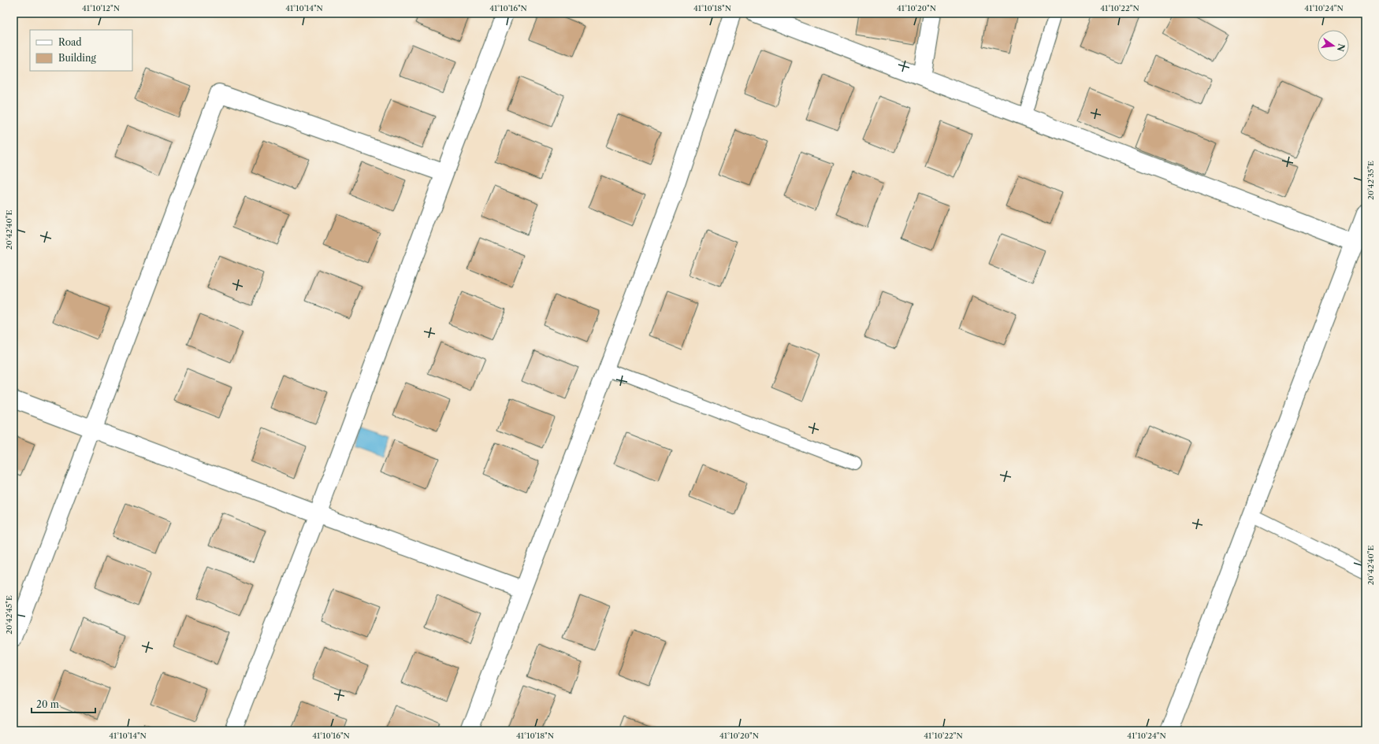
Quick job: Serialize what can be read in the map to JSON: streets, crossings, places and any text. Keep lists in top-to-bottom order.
{
  "legend": ["Road", "Building"],
  "scale_bar": "20 m",
  "north": "right",
  "coordinates": [
    "41°10'12\"N",
    "41°10'14\"N",
    "41°10'16\"N",
    "41°10'18\"N",
    "41°10'20\"N",
    "41°10'22\"N",
    "41°10'24\"N",
    "20°42'35\"E",
    "20°42'40\"E",
    "20°42'45\"E"
  ]
}
